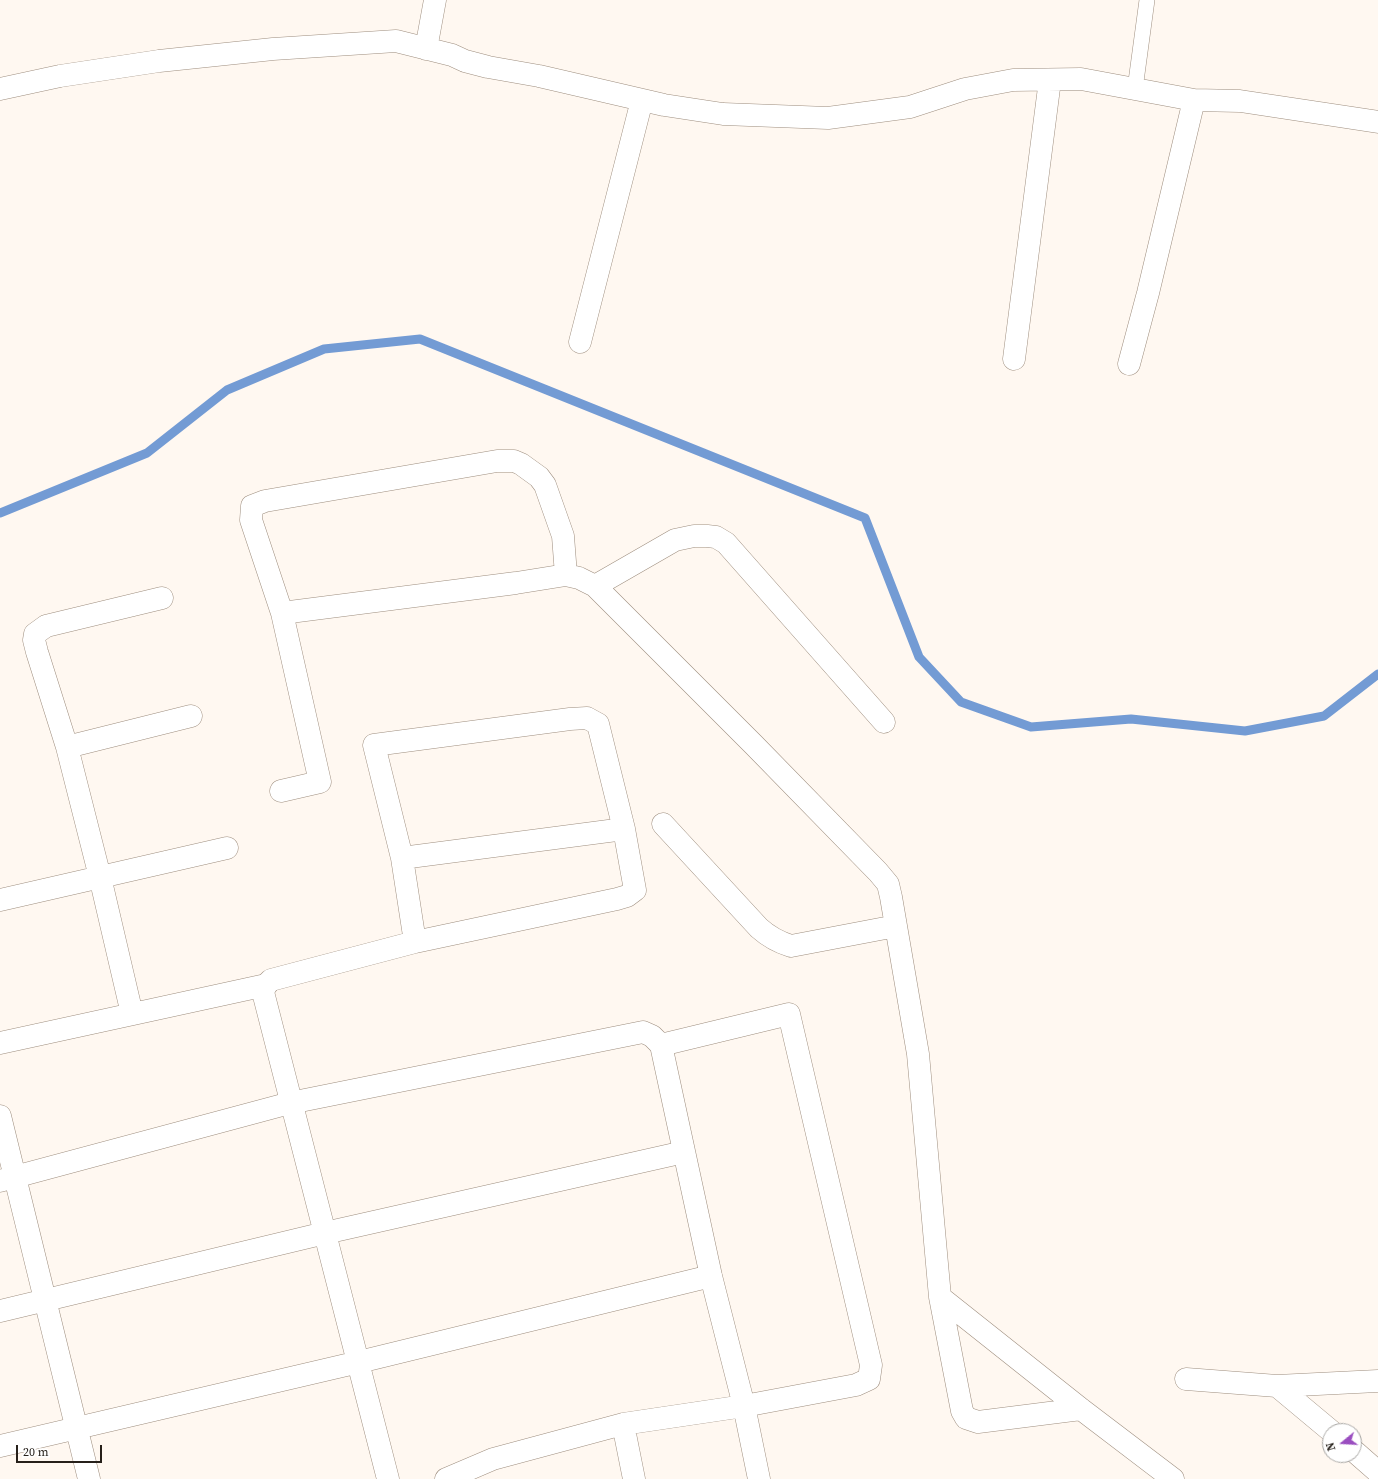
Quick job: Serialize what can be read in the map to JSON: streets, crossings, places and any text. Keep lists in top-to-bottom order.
{
  "scale_bar": "20 m",
  "north": "left"
}
